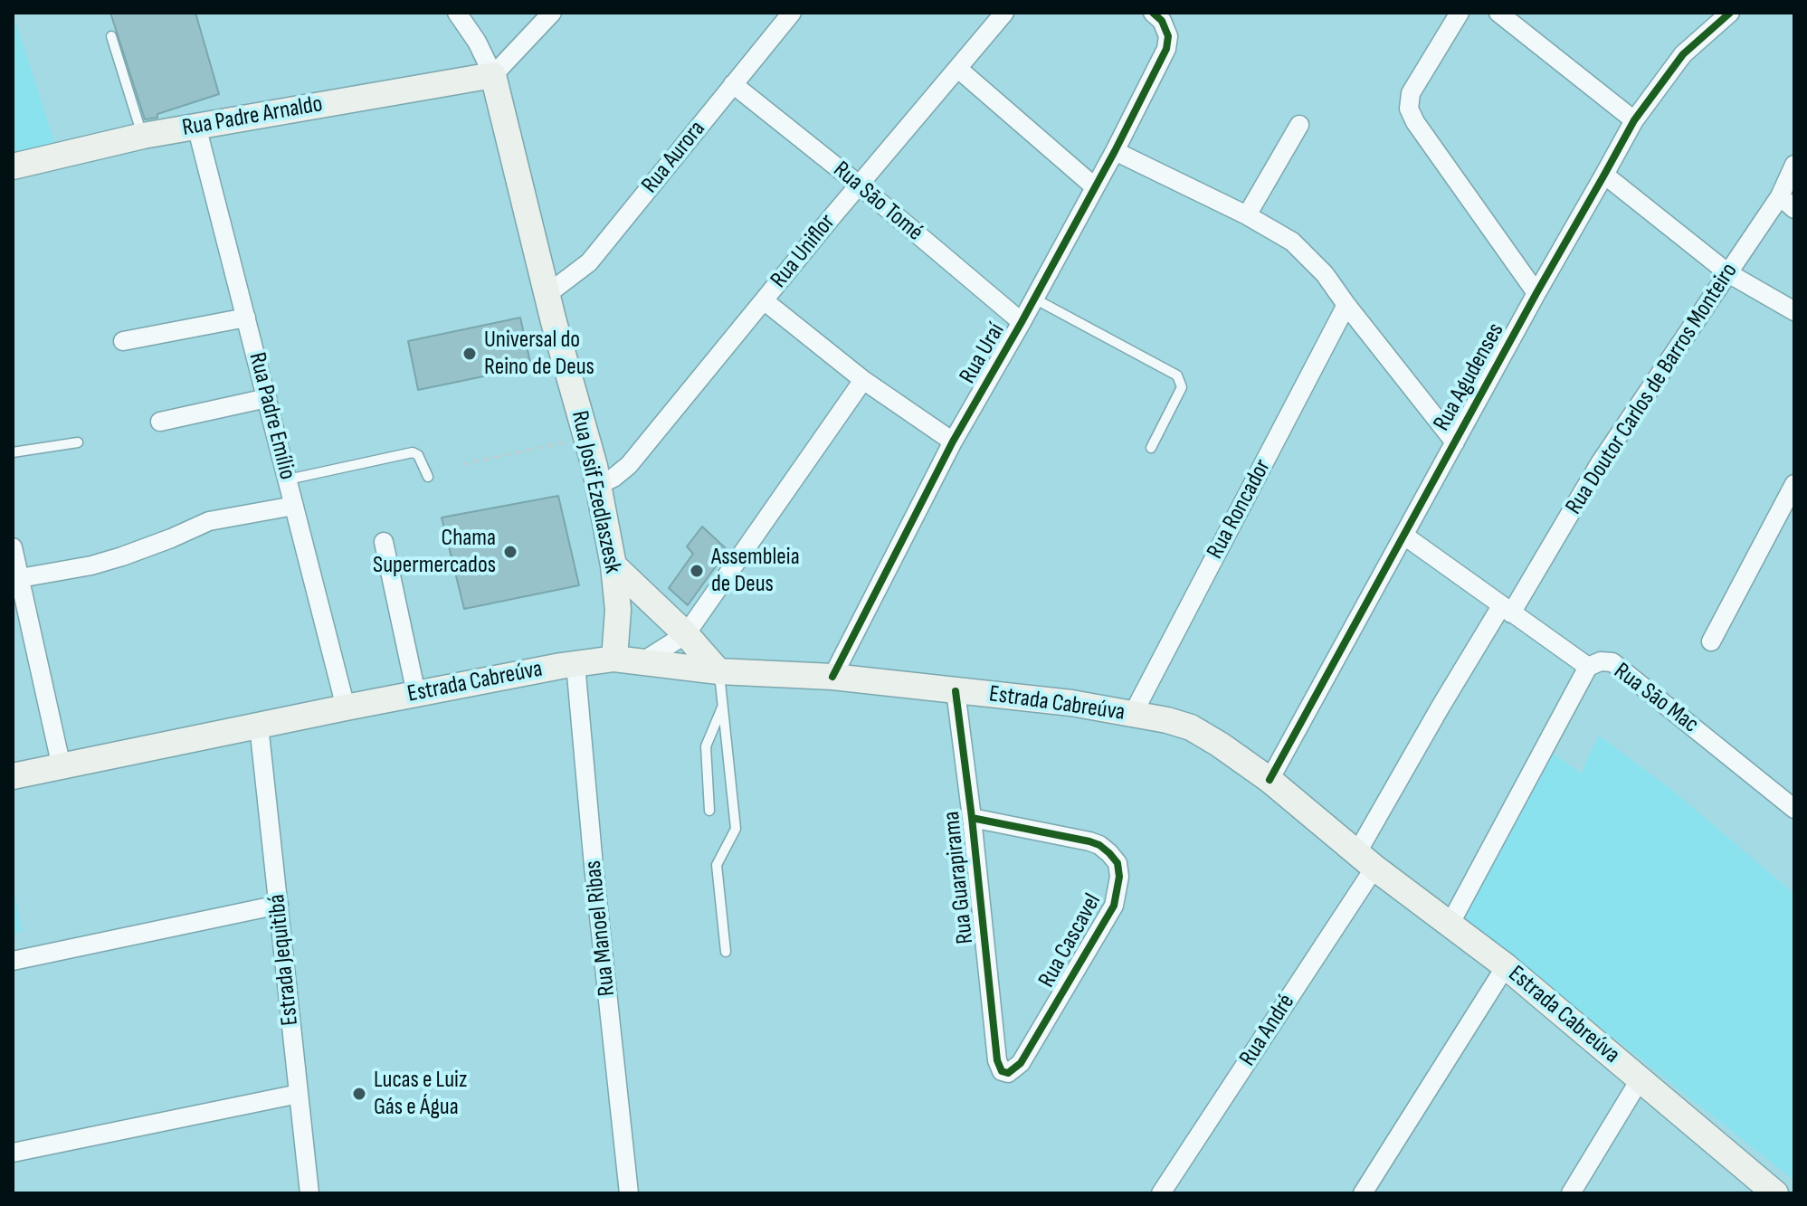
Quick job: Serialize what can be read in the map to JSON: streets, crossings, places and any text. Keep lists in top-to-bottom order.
{
  "streets": {
    "main road": ["Rua Padre Arnaldo", "Rua Josif Ezedlaszesk", "Estrada Cabreúva"],
    "street": [
      "Rua Aurora",
      "Rua São Tomé",
      "Rua Uniflor",
      "Rua Uraí",
      "Rua Agudenses",
      "Rua Doutor Carlos de Barros Monteiro",
      "Rua Padre Emílio",
      "Rua Roncador",
      "Rua São Mac",
      "Rua Guarapirama",
      "Rua Manoel Ribas",
      "Rua Cascavel",
      "Estrada Jequitibá",
      "Rua André"
    ]
  },
  "crossings": [
    ["Rua Padre Arnaldo", "Rua Padre Emílio"],
    ["Rua Padre Arnaldo", "Rua Josif Ezedlaszesk"],
    ["Rua Aurora", "Rua São Tomé"],
    ["Rua Aurora", "Rua Josif Ezedlaszesk"],
    ["Rua São Tomé", "Rua Uniflor"],
    ["Rua São Tomé", "Rua Uraí"],
    ["Rua Uniflor", "Rua Josif Ezedlaszesk"],
    ["Rua Uraí", "Estrada Cabreúva"],
    ["Rua Agudenses", "Estrada Cabreúva"],
    ["Rua Agudenses", "Rua São Mac"],
    ["Rua Doutor Carlos de Barros Monteiro", "Estrada Cabreúva"],
    ["Rua Doutor Carlos de Barros Monteiro", "Rua São Mac"],
    ["Rua Doutor Carlos de Barros Monteiro", "Rua André"],
    ["Rua Padre Emílio", "Estrada Cabreúva"],
    ["Rua Josif Ezedlaszesk", "Estrada Cabreúva"],
    ["Rua Roncador", "Estrada Cabreúva"],
    ["Estrada Cabreúva", "Rua Guarapirama"],
    ["Estrada Cabreúva", "Rua Manoel Ribas"],
    ["Estrada Cabreúva", "Estrada Jequitibá"],
    ["Estrada Cabreúva", "Rua André"],
    ["Rua Guarapirama", "Rua Cascavel"]
  ],
  "places": [
    "Universal do Reino de Deus",
    "Chama Supermercados",
    "Assembleia de Deus",
    "Lucas e Luiz Gás e Água"
  ]
}
